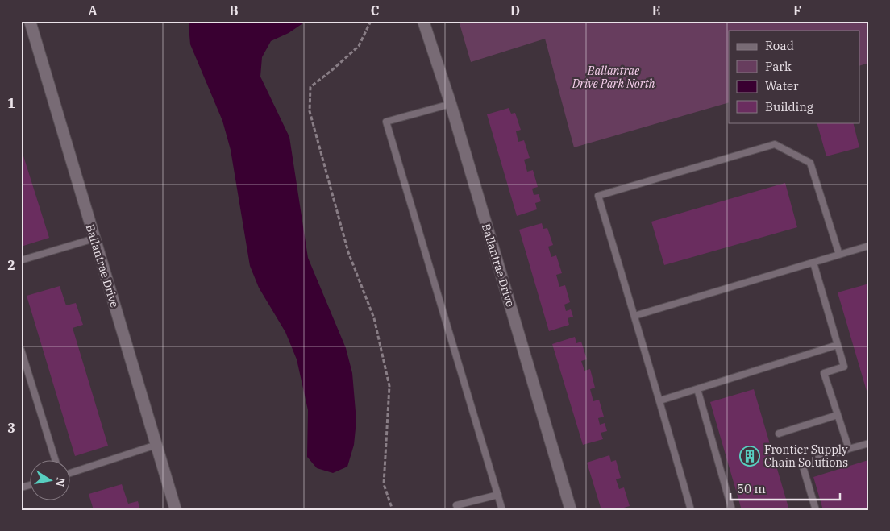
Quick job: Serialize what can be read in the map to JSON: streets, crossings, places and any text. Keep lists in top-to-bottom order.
{
  "streets": {
    "street": ["Ballantrae Drive"]
  },
  "parks": ["Ballantrae Drive Park North"],
  "places": {
    "building": ["Frontier Supply Chain Solutions"]
  },
  "legend": [
    "Road",
    "Park",
    "Water",
    "Building"
  ],
  "scale_bar": "50 m",
  "north": "right",
  "grid": {
    "columns": [
      "A",
      "B",
      "C",
      "D",
      "E",
      "F"
    ],
    "rows": ["1", "2", "3"]
  }
}
